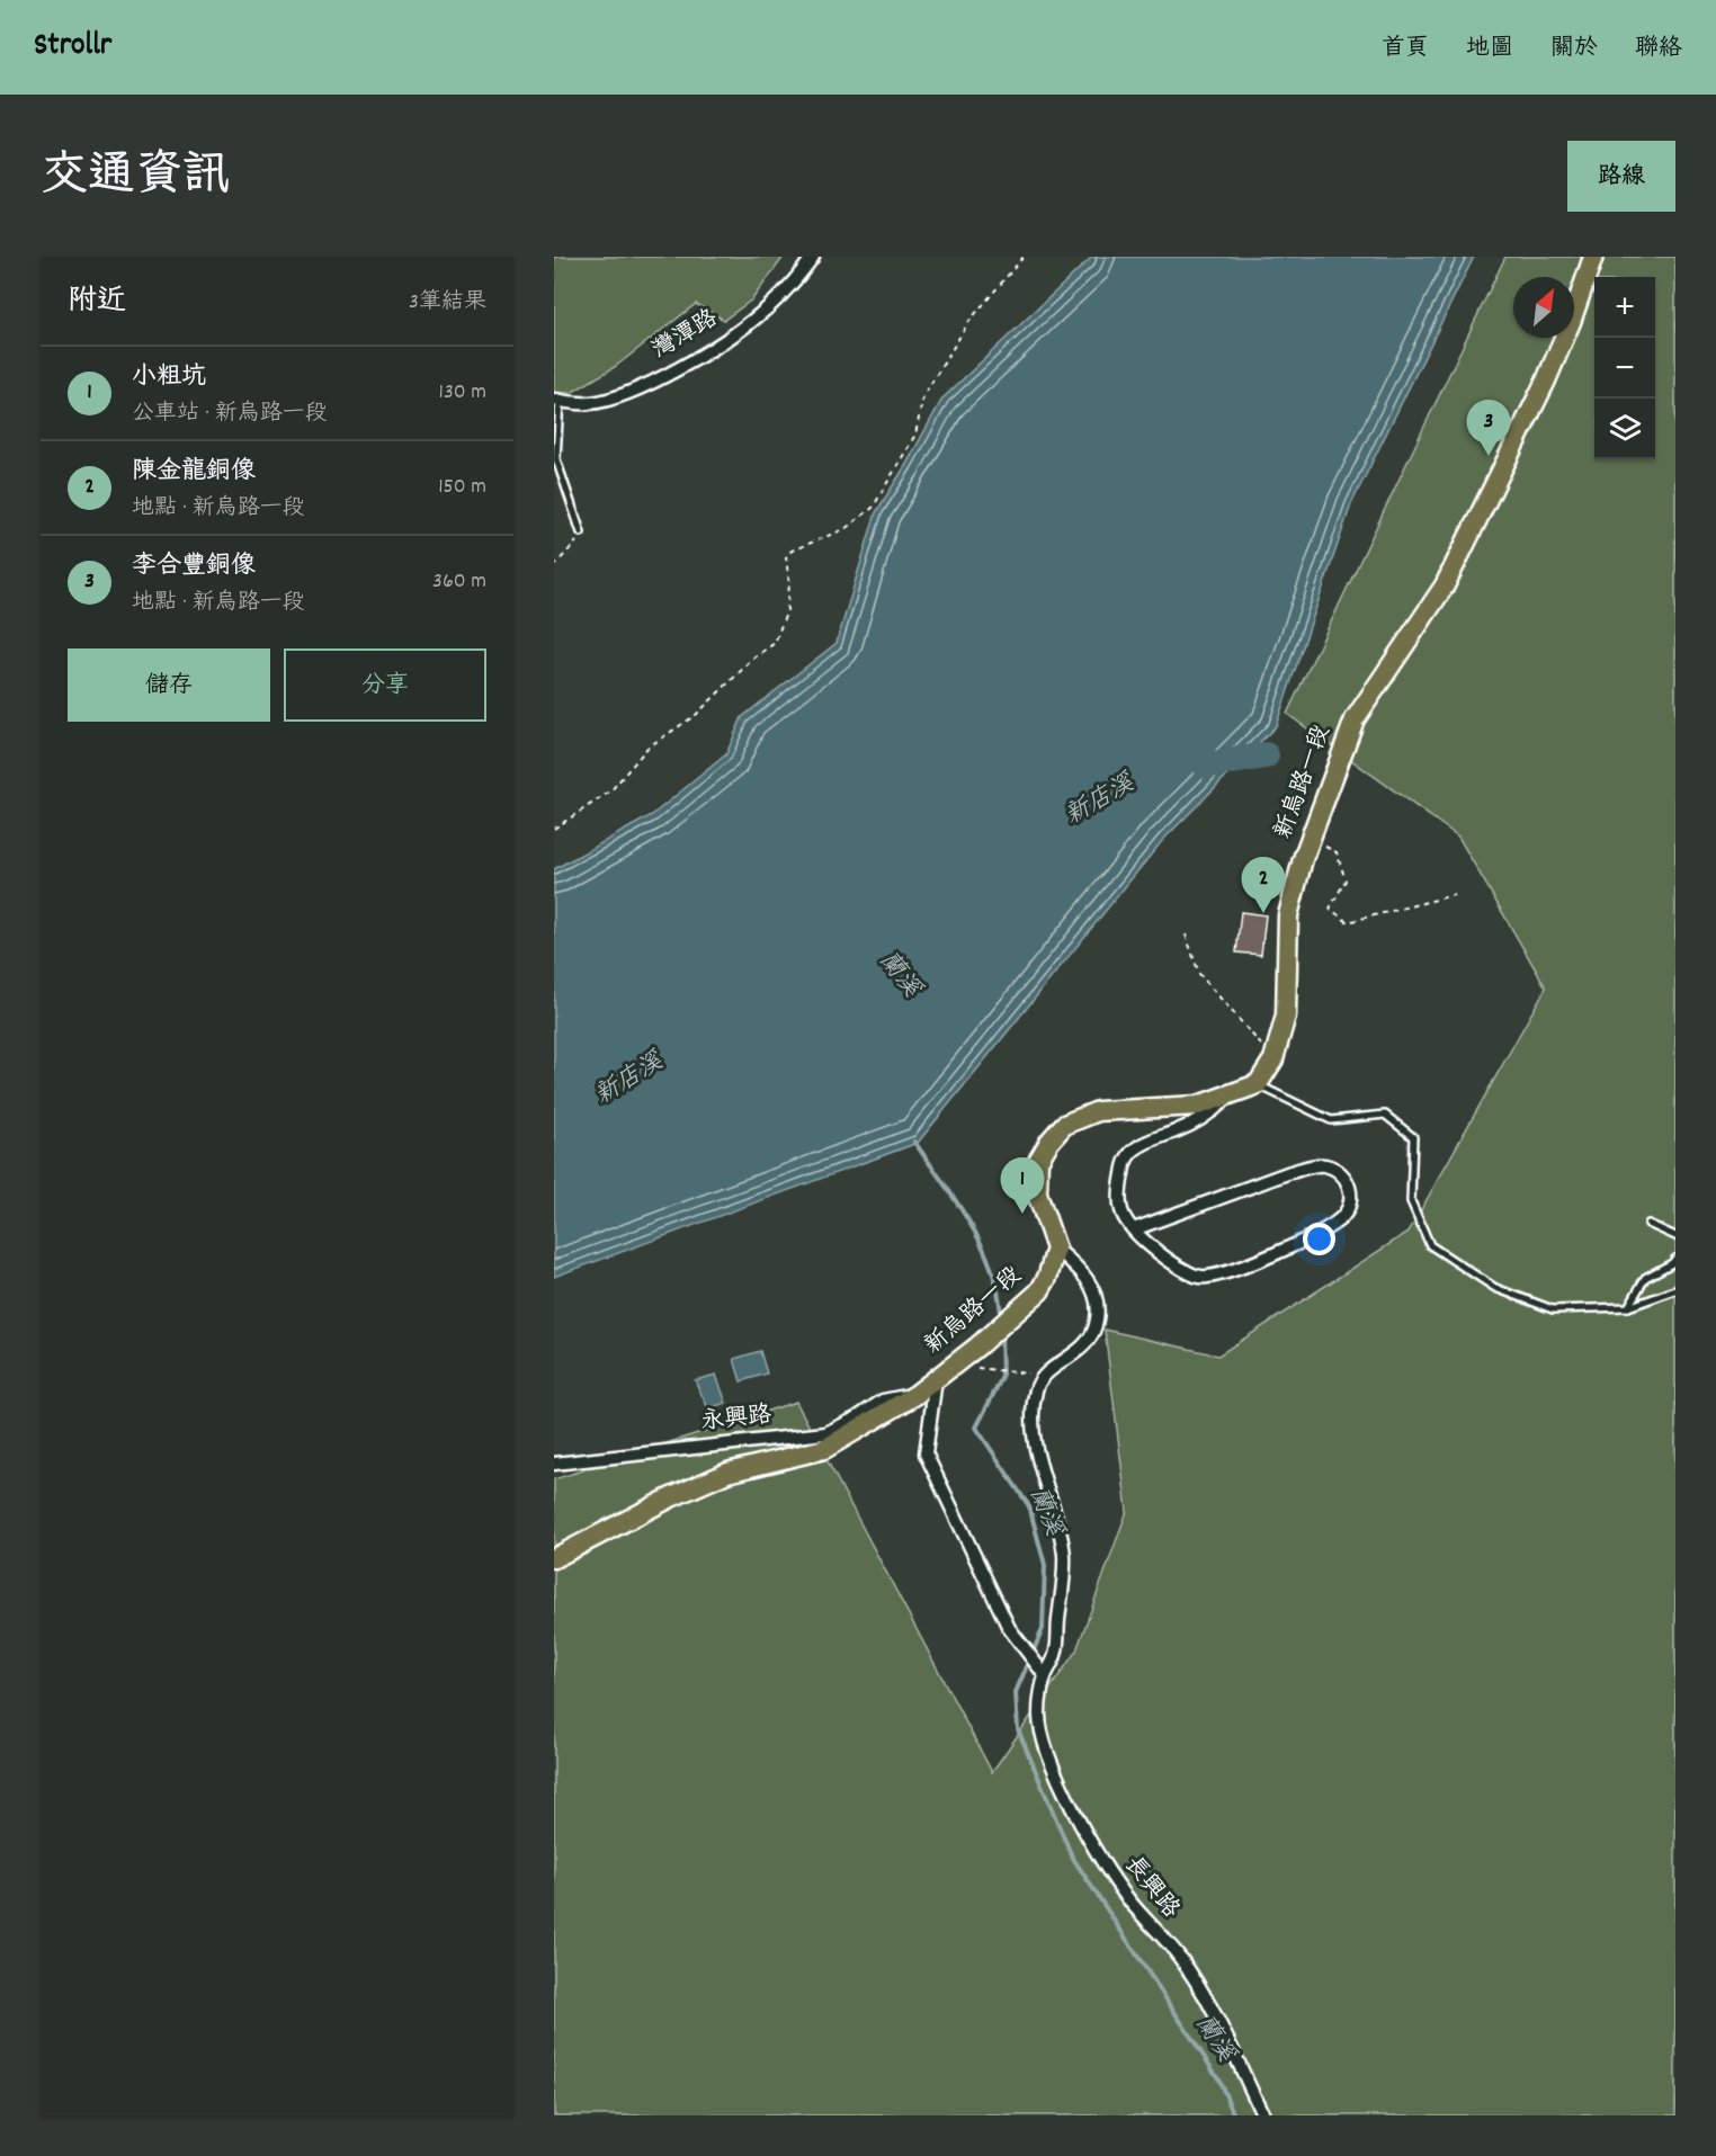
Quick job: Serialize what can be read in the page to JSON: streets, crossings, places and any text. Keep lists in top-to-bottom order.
{
  "streets": {
    "main road": ["新烏路一段"],
    "street": ["灣潭路", "永興路", "長興路"]
  },
  "crossings": [
    ["新烏路一段", "永興路"],
    ["新烏路一段", "長興路"]
  ],
  "water": ["新店溪", "蘭溪"],
  "north": "top right",
  "page": {
    "header": "Strollr",
    "nav": [
      "首頁",
      "地圖",
      "關於",
      "聯絡"
    ],
    "title": "交通資訊",
    "buttons": [
      "路線",
      ["儲存", "分享"]
    ],
    "heading": ["附近", "3筆結果"],
    "map_buttons": ["+", "−"],
    "list": [
      {
        "mark": "1",
        "name": "小粗坑",
        "note": "公車站 · 新烏路一段",
        "value": "130 m"
      },
      {
        "mark": "2",
        "name": "陳金龍銅像",
        "note": "地點 · 新烏路一段",
        "value": "150 m"
      },
      {
        "mark": "3",
        "name": "李合豐銅像",
        "note": "地點 · 新烏路一段",
        "value": "360 m"
      }
    ],
    "pins": ["3", "2", "1"]
  }
}
